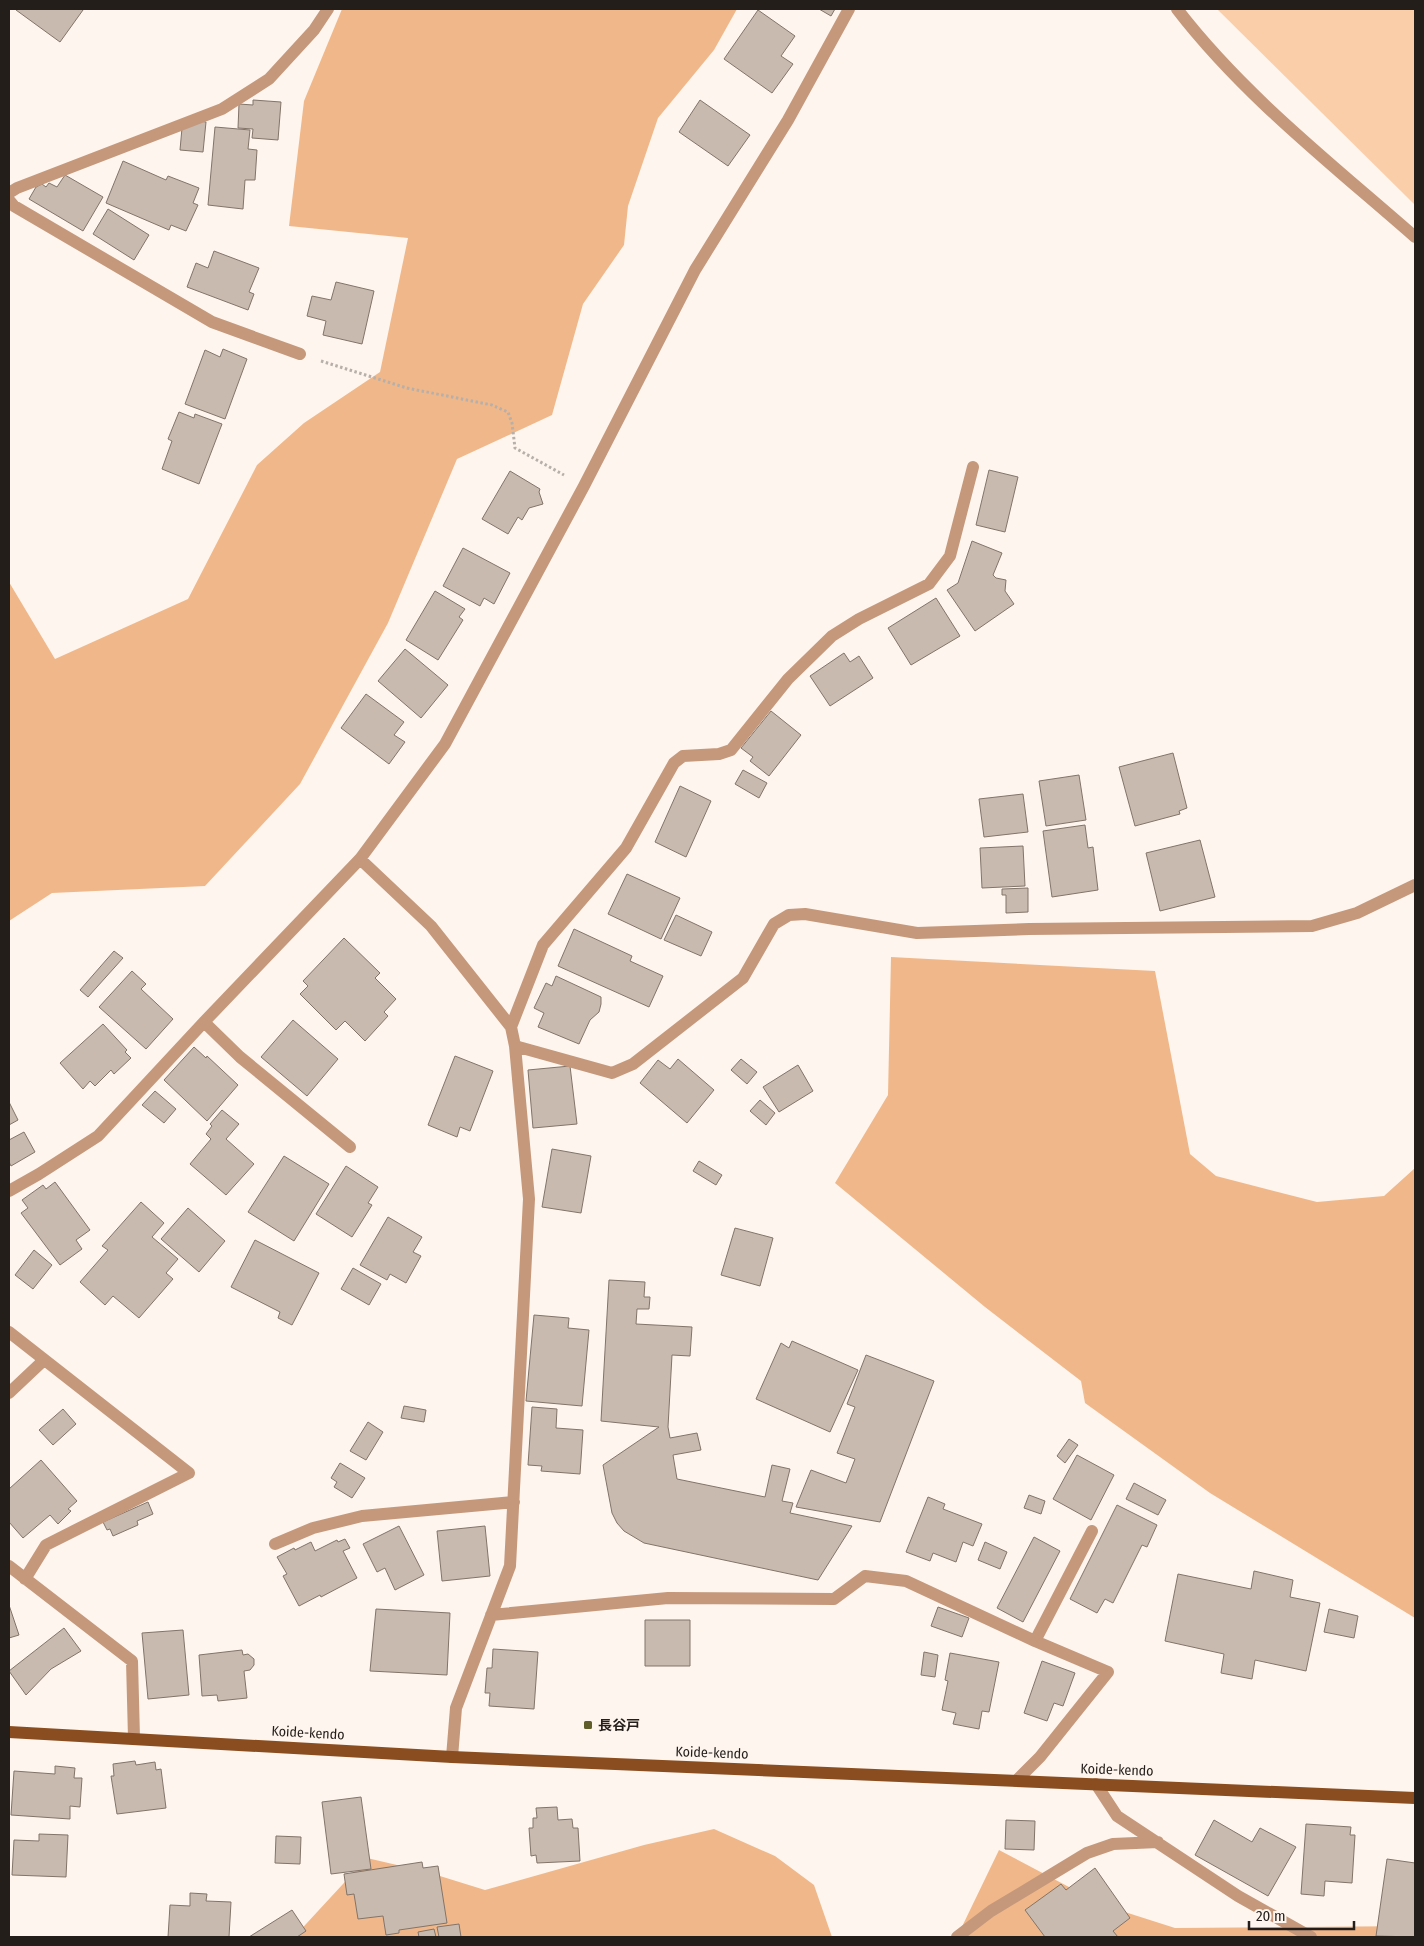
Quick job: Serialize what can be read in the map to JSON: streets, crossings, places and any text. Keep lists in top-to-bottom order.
{
  "streets": {
    "main road": ["Koide-kendo"]
  },
  "places": {
    "transit": ["長谷戸"]
  },
  "scale_bar": "20 m"
}
